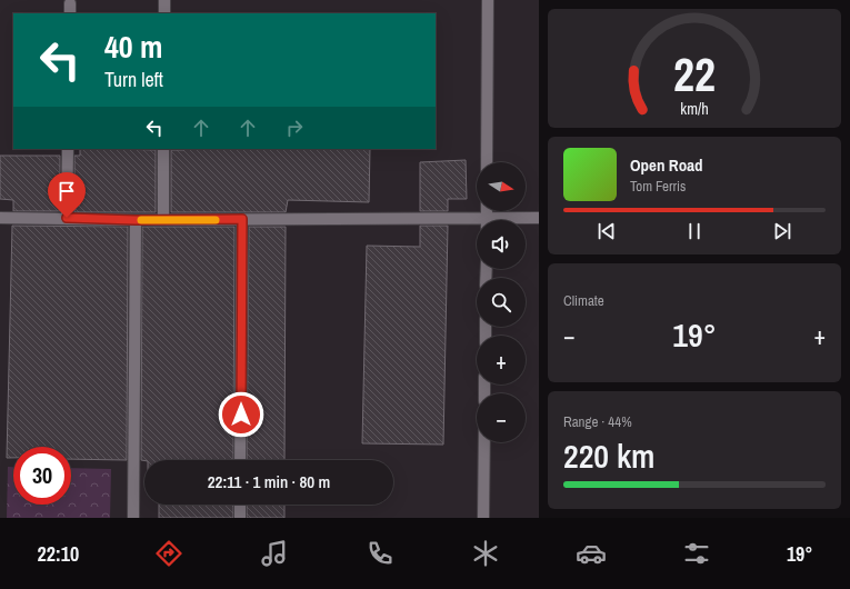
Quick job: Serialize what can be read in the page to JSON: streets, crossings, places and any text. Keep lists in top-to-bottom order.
{
  "north": "right",
  "page": {
    "turn": ["40 m", "Turn left"],
    "song": ["Open Road", "Tom Ferris"],
    "map_buttons": ["+", "−"],
    "tile": [
      "Climate",
      ["Range · 44%", "220 km"]
    ],
    "heat": ["−", "19°", "+"],
    "limit": "30",
    "trip": "22:11 · 1 min · 80 m",
    "tabs": ["22:10", "19°"],
    "gauge": ["22", "km/h"]
  }
}
